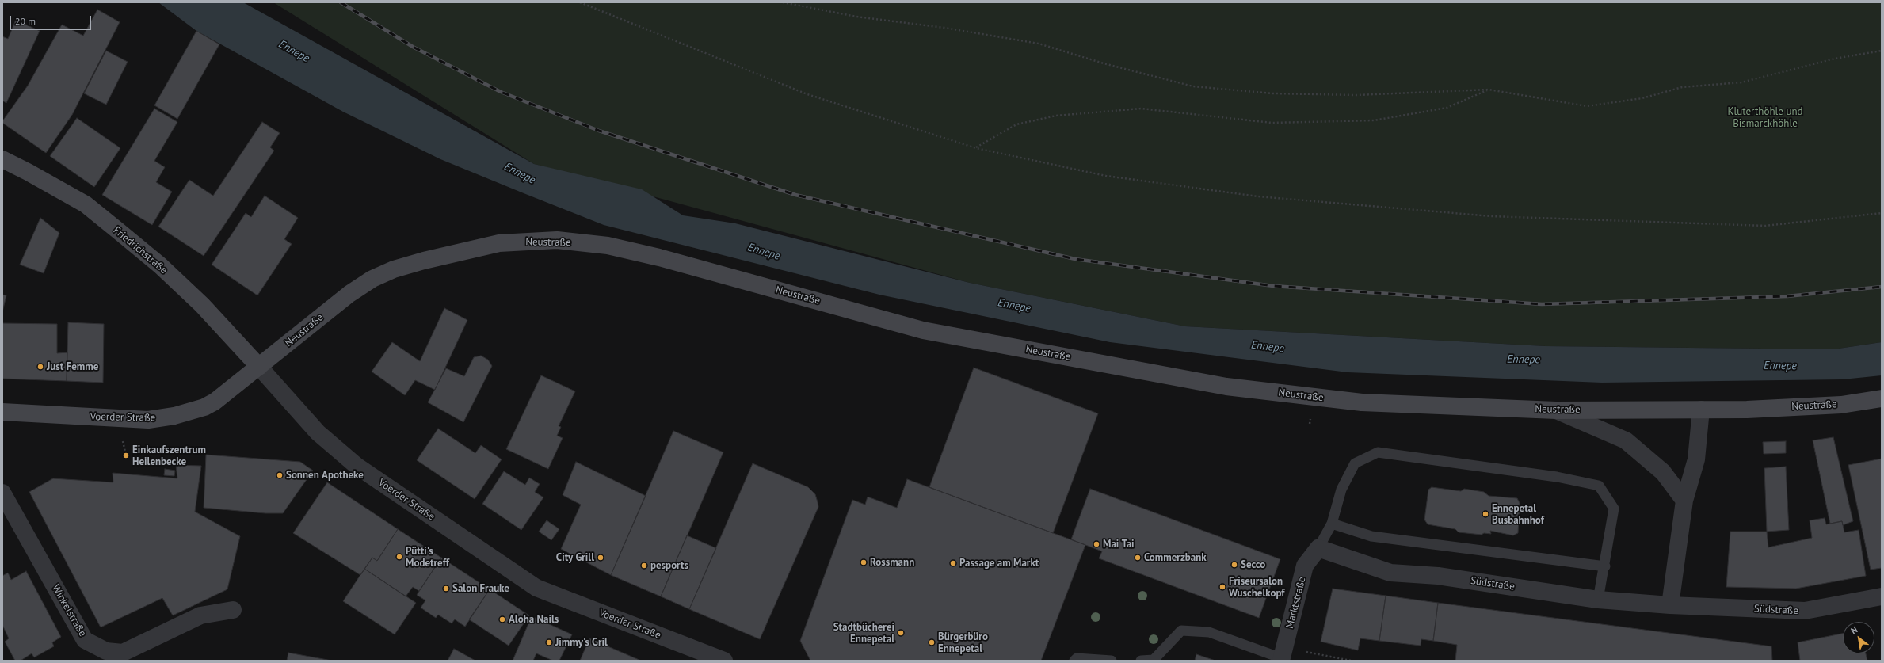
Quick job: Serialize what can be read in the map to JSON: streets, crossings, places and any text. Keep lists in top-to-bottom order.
{
  "streets": {
    "main road": ["Neustraße", "Friedrichstraße", "Voerder Straße"],
    "street": ["Südstraße", "Marktstraße", "Winkelstraße"]
  },
  "crossings": [
    ["Neustraße", "Friedrichstraße"],
    ["Neustraße", "Voerder Straße"],
    ["Friedrichstraße", "Voerder Straße"],
    ["Südstraße", "Marktstraße"]
  ],
  "water": ["Ennepe"],
  "parks": ["Kluterthöhle und Bismarckhöhle"],
  "places": [
    "Just Femme",
    "Einkaufszentrum Heilenbecke",
    "Sonnen Apotheke",
    "Ennepetal Busbahnhof",
    "Mai Tai",
    "Pütti's Modetreff",
    "City Grill",
    "Commerzbank",
    "Rossmann",
    "Passage am Markt",
    "Secco",
    "pesports",
    "Friseursalon Wuschelkopf",
    "Salon Frauke",
    "Aloha Nails",
    "Stadtbücherei Ennepetal",
    "Jimmy's Gril",
    "Bürgerbüro Ennepetal"
  ],
  "scale_bar": "20 m",
  "north": "top left"
}
